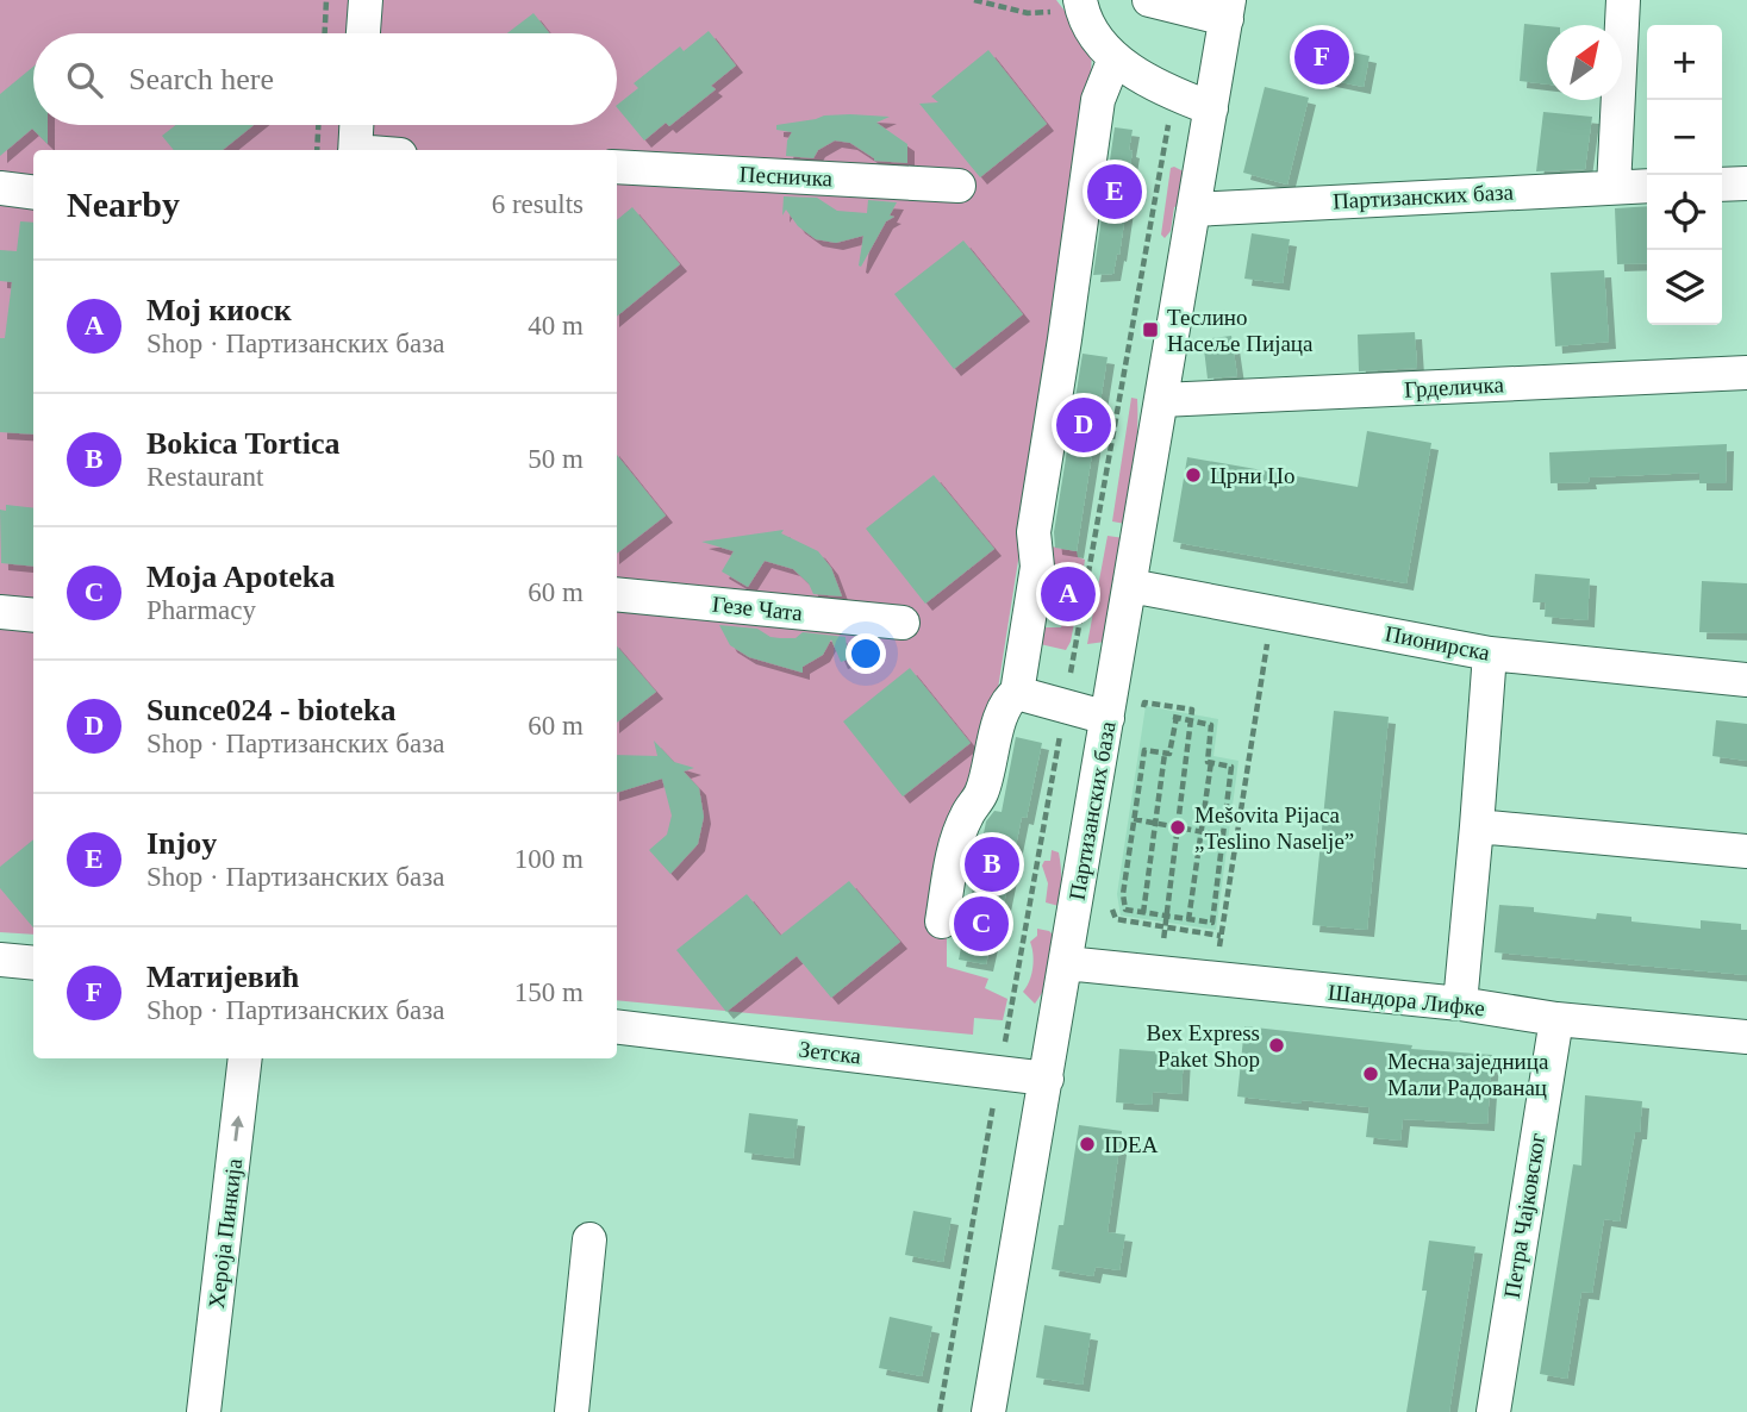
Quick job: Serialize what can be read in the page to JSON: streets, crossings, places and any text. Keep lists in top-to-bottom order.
{
  "streets": {
    "street": [
      "Песничка",
      "Партизанских база",
      "Грделичка",
      "Гезе Чата",
      "Пионирска",
      "Шандора Лифке",
      "Зетска",
      "Петра Чајковског",
      "Хероја Пинкија"
    ]
  },
  "crossings": [
    ["Партизанских база", "Грделичка"],
    ["Партизанских база", "Пионирска"],
    ["Партизанских база", "Шандора Лифке"],
    ["Партизанских база", "Зетска"],
    ["Шандора Лифке", "Петра Чајковског"]
  ],
  "one_way": ["Хероја Пинкија"],
  "places": {
    "transit": ["Теслино Насеље Пијаца"],
    "other": [
      "Црни Џо",
      "Mešovita Pijaca „Teslino Naselje”",
      "Bex Express Paket Shop",
      "Месна заједница Мали Радованац",
      "IDEA"
    ]
  },
  "north": "top right",
  "page": {
    "map_buttons": ["+", "−"],
    "pins": [
      "F",
      "E",
      "D",
      "A",
      "B",
      "C"
    ],
    "search": "Search here",
    "heading": ["Nearby", "6 results"],
    "list": [
      {
        "mark": "A",
        "name": "Мој киоск",
        "note": "Shop · Партизанских база",
        "value": "40 m"
      },
      {
        "mark": "B",
        "name": "Bokica Tortica",
        "note": "Restaurant",
        "value": "50 m"
      },
      {
        "mark": "C",
        "name": "Moja Apoteka",
        "note": "Pharmacy",
        "value": "60 m"
      },
      {
        "mark": "D",
        "name": "Sunce024 - bioteka",
        "note": "Shop · Партизанских база",
        "value": "60 m"
      },
      {
        "mark": "E",
        "name": "Injoy",
        "note": "Shop · Партизанских база",
        "value": "100 m"
      },
      {
        "mark": "F",
        "name": "Матијевић",
        "note": "Shop · Партизанских база",
        "value": "150 m"
      }
    ]
  }
}
